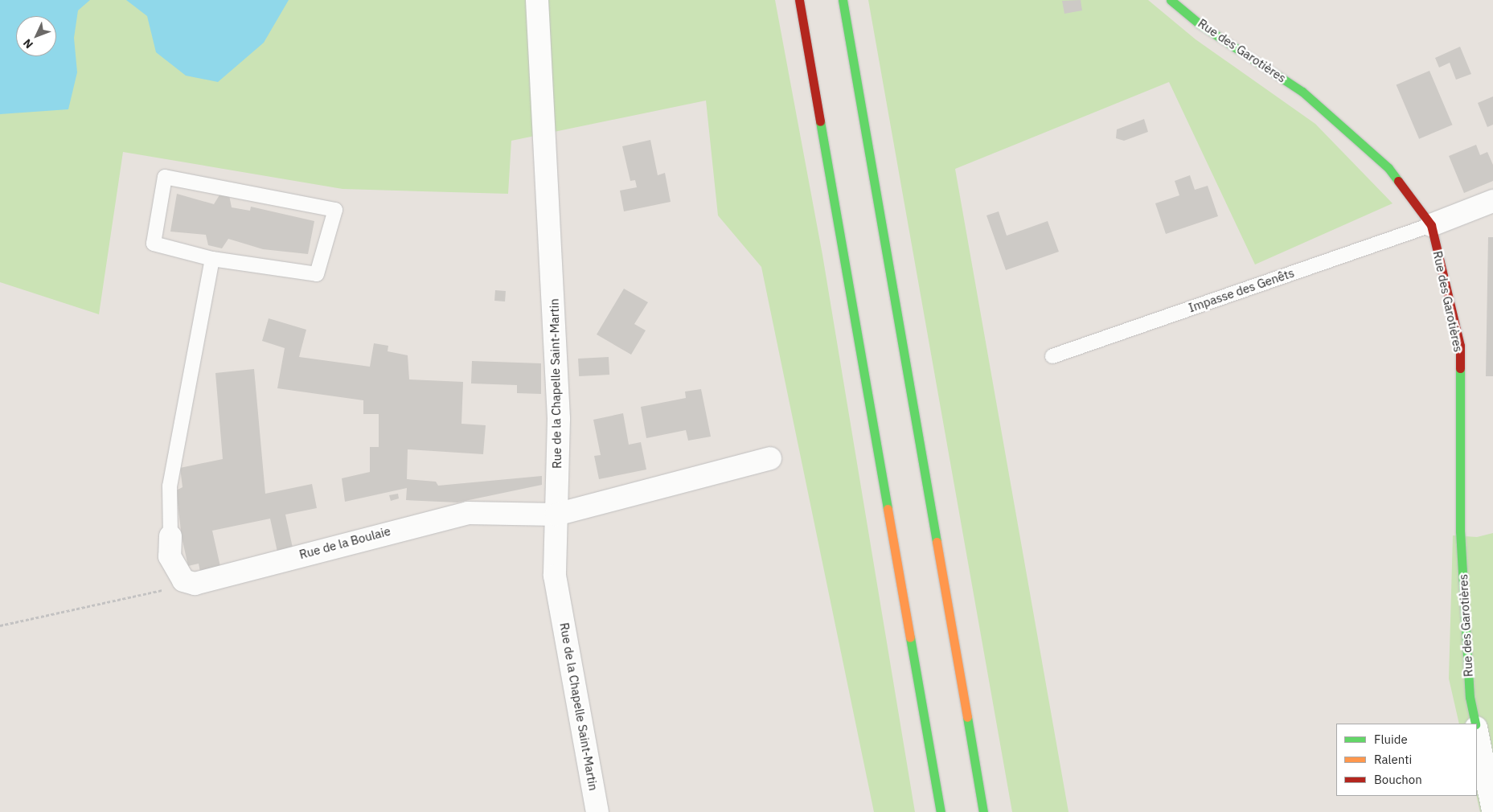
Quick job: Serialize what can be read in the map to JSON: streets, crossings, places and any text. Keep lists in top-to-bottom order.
{
  "streets": {
    "main road": ["Rue des Garotières"],
    "street": ["Rue de la Chapelle Saint-Martin", "Rue de la Boulaie"],
    "lane": ["Impasse des Genêts"]
  },
  "crossings": [
    ["Rue des Garotières", "Impasse des Genêts"],
    ["Rue de la Chapelle Saint-Martin", "Rue de la Boulaie"]
  ],
  "legend": ["Fluide", "Ralenti", "Bouchon"],
  "north": "bottom left"
}
